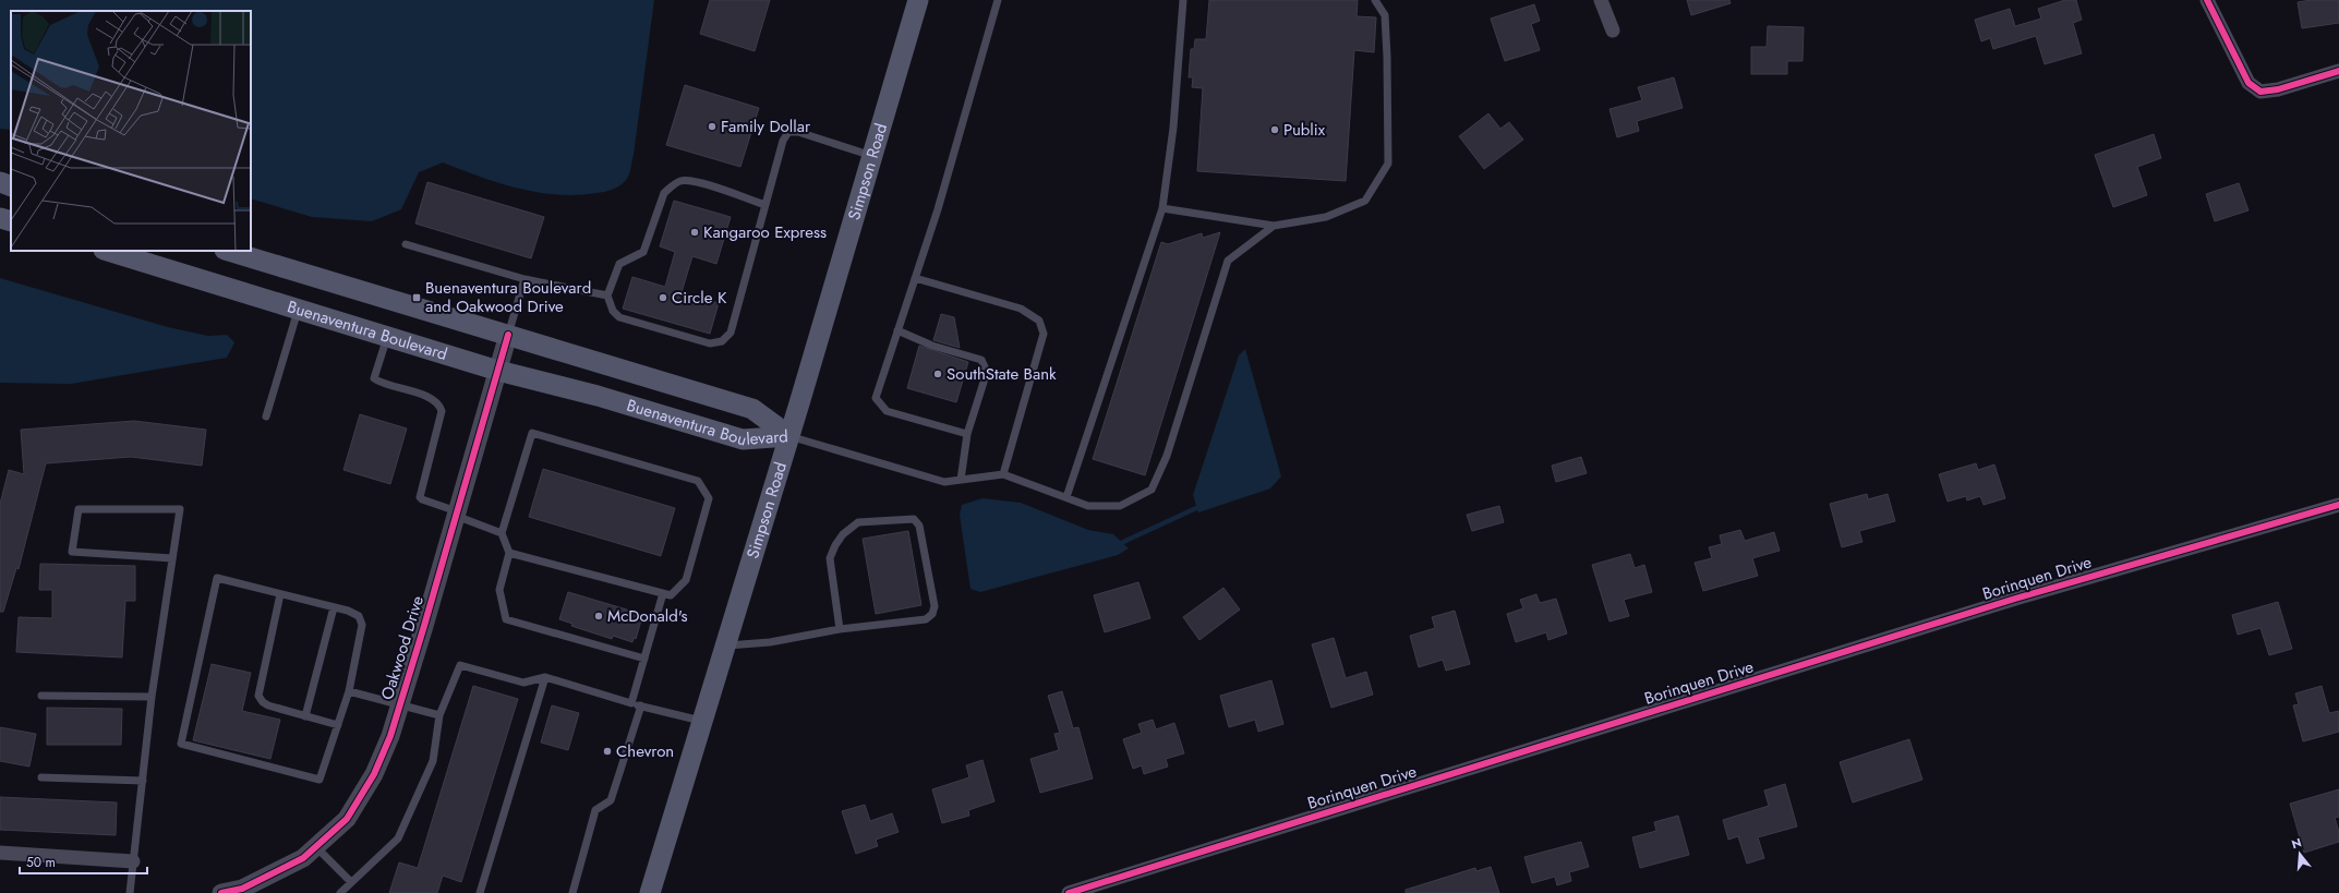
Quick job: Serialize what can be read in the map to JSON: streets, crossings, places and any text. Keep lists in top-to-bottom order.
{
  "streets": {
    "main road": ["Simpson Road", "Buenaventura Boulevard"],
    "street": ["Borinquen Drive", "Oakwood Drive"]
  },
  "crossings": [
    ["Simpson Road", "Buenaventura Boulevard"],
    ["Buenaventura Boulevard", "Oakwood Drive"]
  ],
  "places": {
    "other": [
      "Family Dollar",
      "Publix",
      "Kangaroo Express",
      "Circle K",
      "SouthState Bank",
      "McDonald's",
      "Chevron"
    ],
    "transit": ["Buenaventura Boulevard and Oakwood Drive"]
  },
  "scale_bar": "50 m",
  "north": "top"
}
